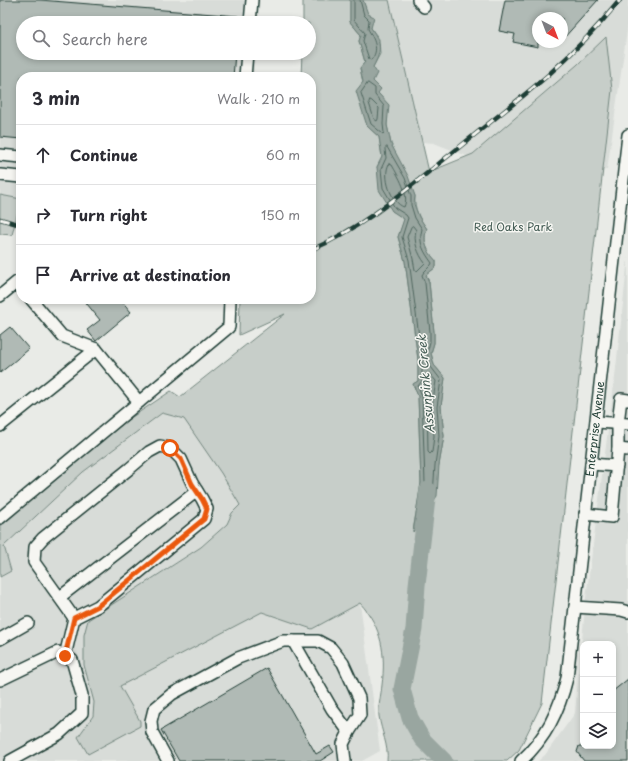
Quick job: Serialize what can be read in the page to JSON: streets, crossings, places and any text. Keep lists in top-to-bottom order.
{
  "streets": {
    "street": ["Enterprise Avenue"]
  },
  "water": ["Assunpink Creek"],
  "parks": ["Red Oaks Park"],
  "north": "bottom right",
  "page": {
    "search": "Search here",
    "heading": ["3 min", "Walk · 210 m"],
    "list": [
      ["Continue", "60 m"],
      ["Turn right", "150 m"],
      "Arrive at destination"
    ],
    "map_buttons": ["+", "−"]
  }
}
